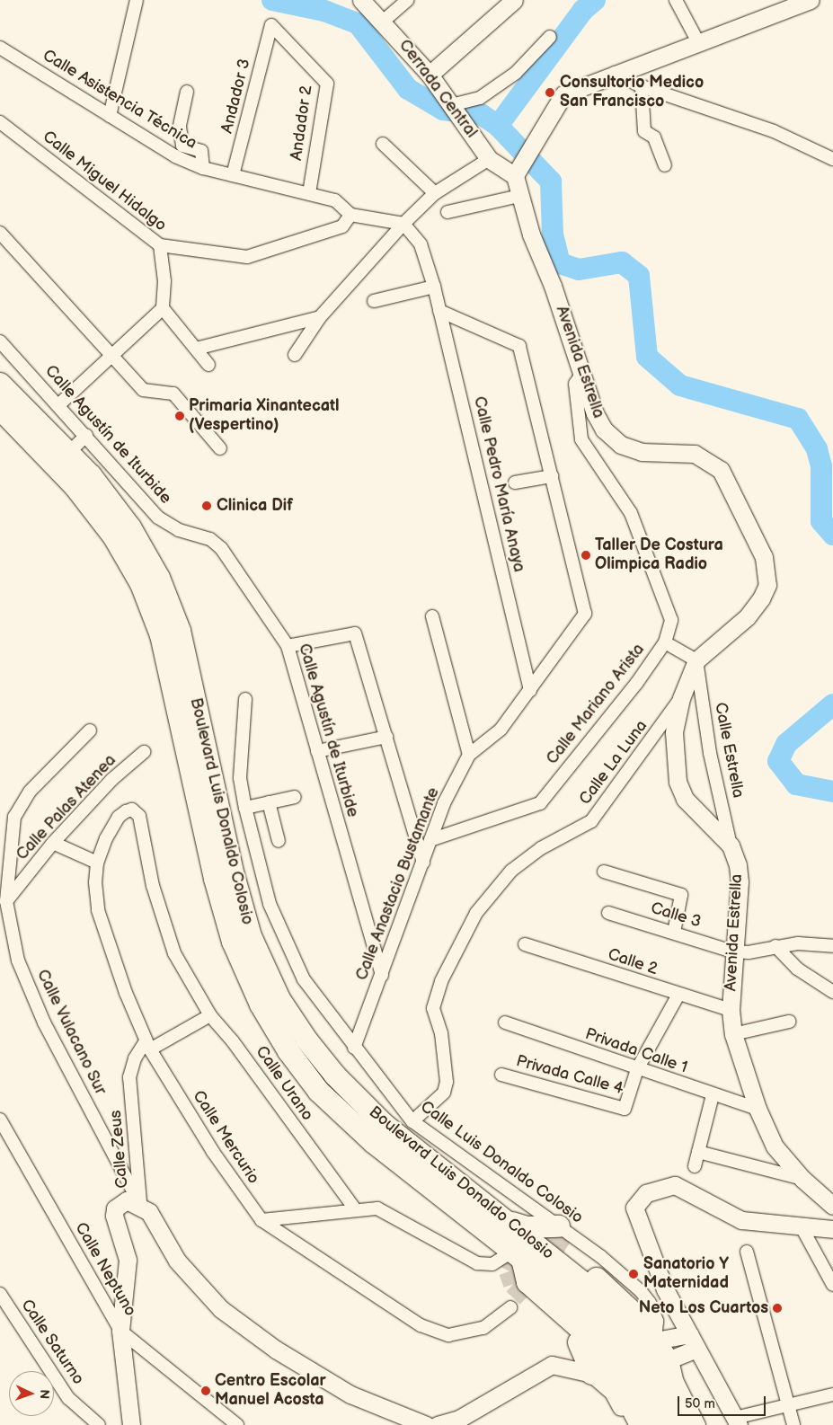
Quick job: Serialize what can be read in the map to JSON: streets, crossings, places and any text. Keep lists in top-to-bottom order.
{
  "streets": {
    "highway": ["Boulevard Luis Donaldo Colosio"],
    "street": [
      "Cerrada Central",
      "Andador 3",
      "Calle Asistencia Técnica",
      "Andador 2",
      "Calle Miguel Hidalgo",
      "Avenida Estrella",
      "Calle Agustín de Iturbide",
      "Calle Pedro María Anaya",
      "Calle Mariano Arista",
      "Calle Estrella",
      "Calle La Luna",
      "Calle Palas Atenea",
      "Calle Anastacio Bustamante",
      "Calle 3",
      "Calle 2",
      "Calle Vulacano Sur",
      "Privada Calle 1",
      "Privada Calle 4",
      "Calle Urano",
      "Calle Mercurio",
      "Calle Zeus",
      "Calle Luis Donaldo Colosio",
      "Calle Neptuno",
      "Calle Saturno"
    ]
  },
  "crossings": [
    ["Cerrada Central", "Avenida Estrella"],
    ["Andador 3", "Calle Asistencia Técnica"],
    ["Andador 3", "Andador 2"],
    ["Calle Asistencia Técnica", "Andador 2"],
    ["Avenida Estrella", "Calle Mariano Arista"],
    ["Avenida Estrella", "Calle Estrella"],
    ["Avenida Estrella", "Calle La Luna"],
    ["Avenida Estrella", "Calle 3"],
    ["Avenida Estrella", "Calle 2"],
    ["Avenida Estrella", "Privada Calle 1"],
    ["Calle Agustín de Iturbide", "Calle Anastacio Bustamante"],
    ["Calle Pedro María Anaya", "Calle Anastacio Bustamante"],
    ["Calle Mariano Arista", "Calle Anastacio Bustamante"],
    ["Calle La Luna", "Calle Luis Donaldo Colosio"],
    ["Calle Palas Atenea", "Calle Vulacano Sur"],
    ["Calle Anastacio Bustamante", "Calle Luis Donaldo Colosio"],
    ["Calle Vulacano Sur", "Calle Zeus"],
    ["Privada Calle 1", "Privada Calle 4"],
    ["Calle Urano", "Calle Mercurio"],
    ["Calle Mercurio", "Calle Zeus"]
  ],
  "places": [
    "Consultorio Medico San Francisco",
    "Primaria Xinantecatl (Vespertino)",
    "Clinica Dif",
    "Taller De Costura Olimpica Radio",
    "Sanatorio Y Maternidad",
    "Neto Los Cuartos",
    "Centro Escolar Manuel Acosta"
  ],
  "scale_bar": "50 m",
  "north": "right"
}
